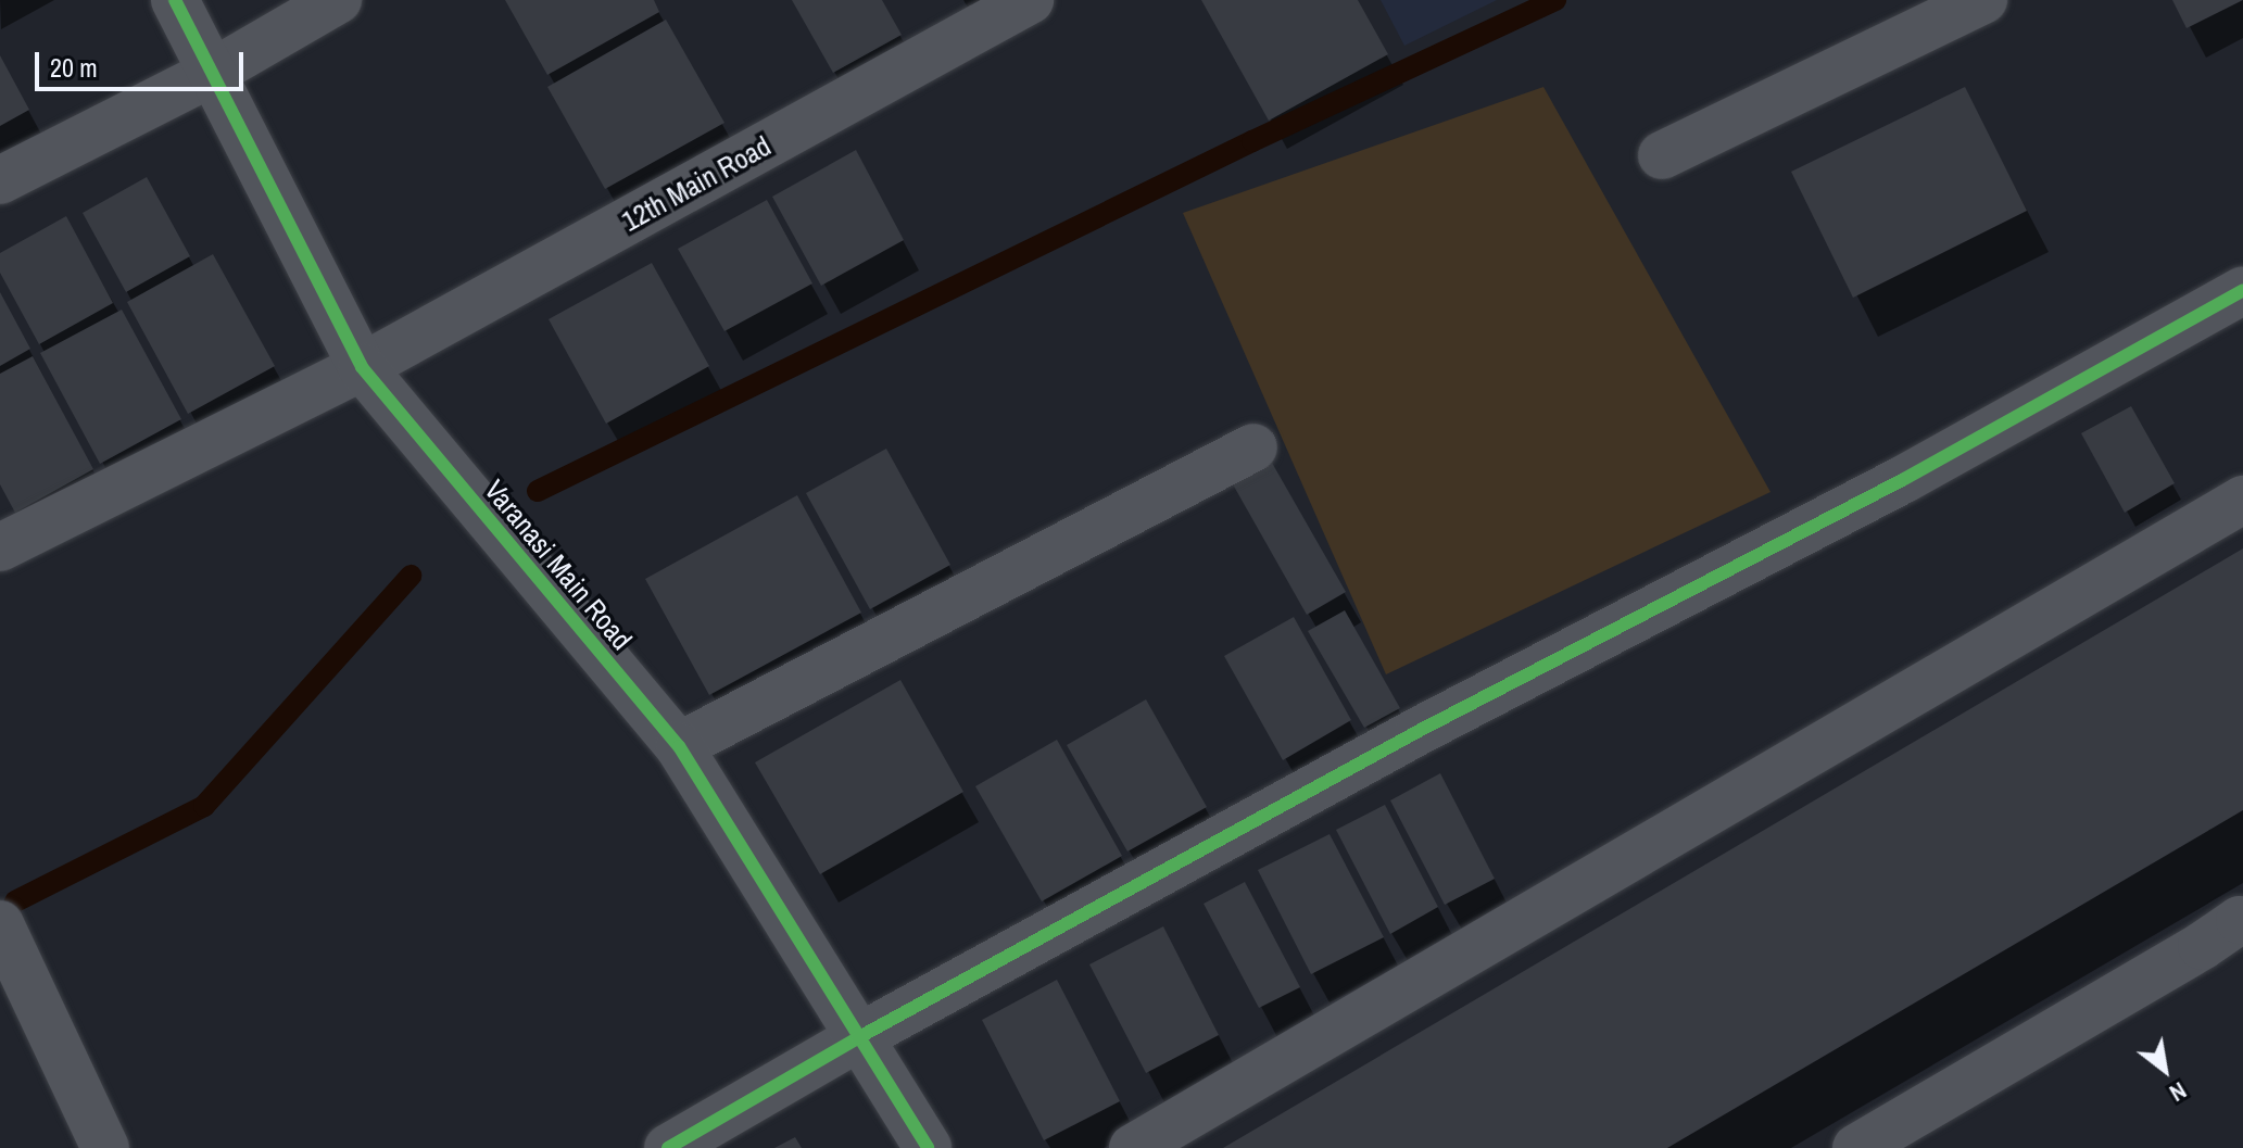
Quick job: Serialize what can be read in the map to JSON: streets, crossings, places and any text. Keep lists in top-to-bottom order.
{
  "streets": {
    "street": ["12th Main Road", "Varanasi Main Road"]
  },
  "crossings": [
    ["12th Main Road", "Varanasi Main Road"]
  ],
  "scale_bar": "20 m",
  "north": "bottom right"
}
